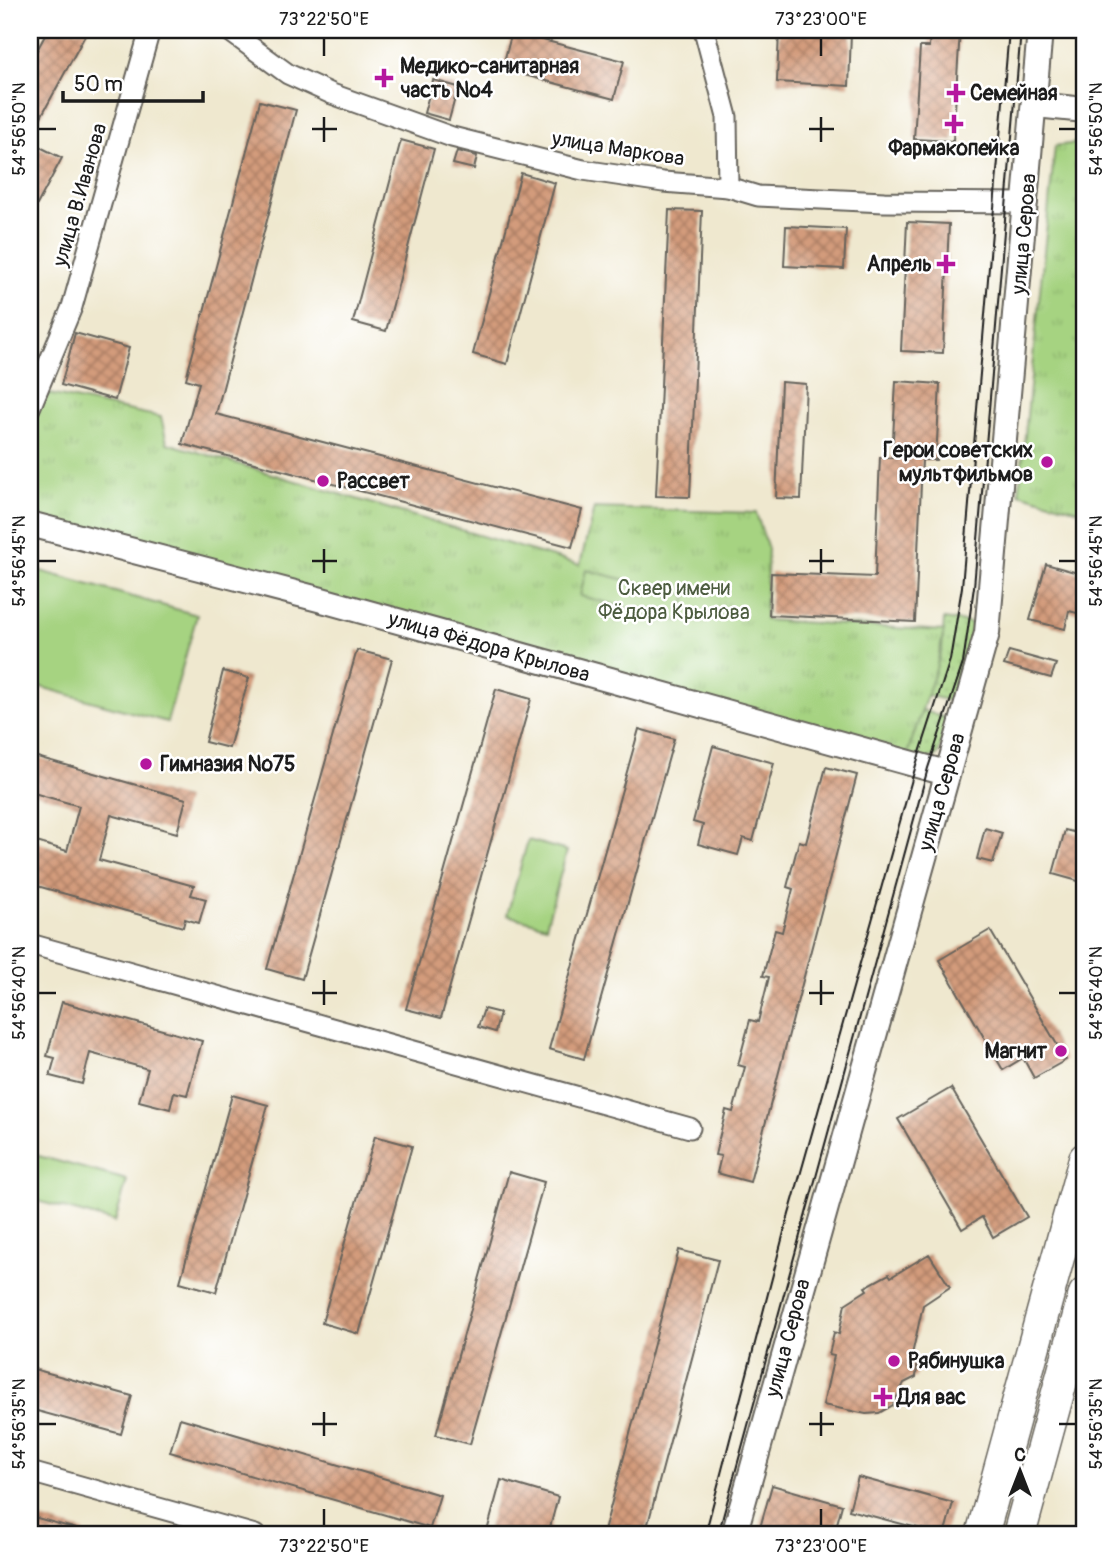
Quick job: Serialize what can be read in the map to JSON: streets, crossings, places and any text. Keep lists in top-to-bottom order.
{
  "streets": {
    "street": [
      "улица Маркова",
      "улица В.Иванова",
      "улица Серова",
      "улица Фёдора Крылова"
    ]
  },
  "crossings": [
    ["улица Маркова", "улица Серова"],
    ["улица Серова", "улица Фёдора Крылова"]
  ],
  "parks": ["Сквер имени Фёдора Крылова"],
  "places": {
    "health": [
      "Медико-санитарная часть №4",
      "Семейная",
      "Фармакопейка",
      "Апрель",
      "Для вас"
    ],
    "other": [
      "Герои советских мультфильмов",
      "Рассвет",
      "Гимназия №75",
      "Магнит",
      "Рябинушка"
    ]
  },
  "scale_bar": "50 m",
  "north": "top",
  "coordinates": [
    "73°22'50\"E",
    "73°23'00\"E",
    "54°56'50\"N",
    "54°56'45\"N",
    "54°56'40\"N",
    "54°56'35\"N"
  ]
}
